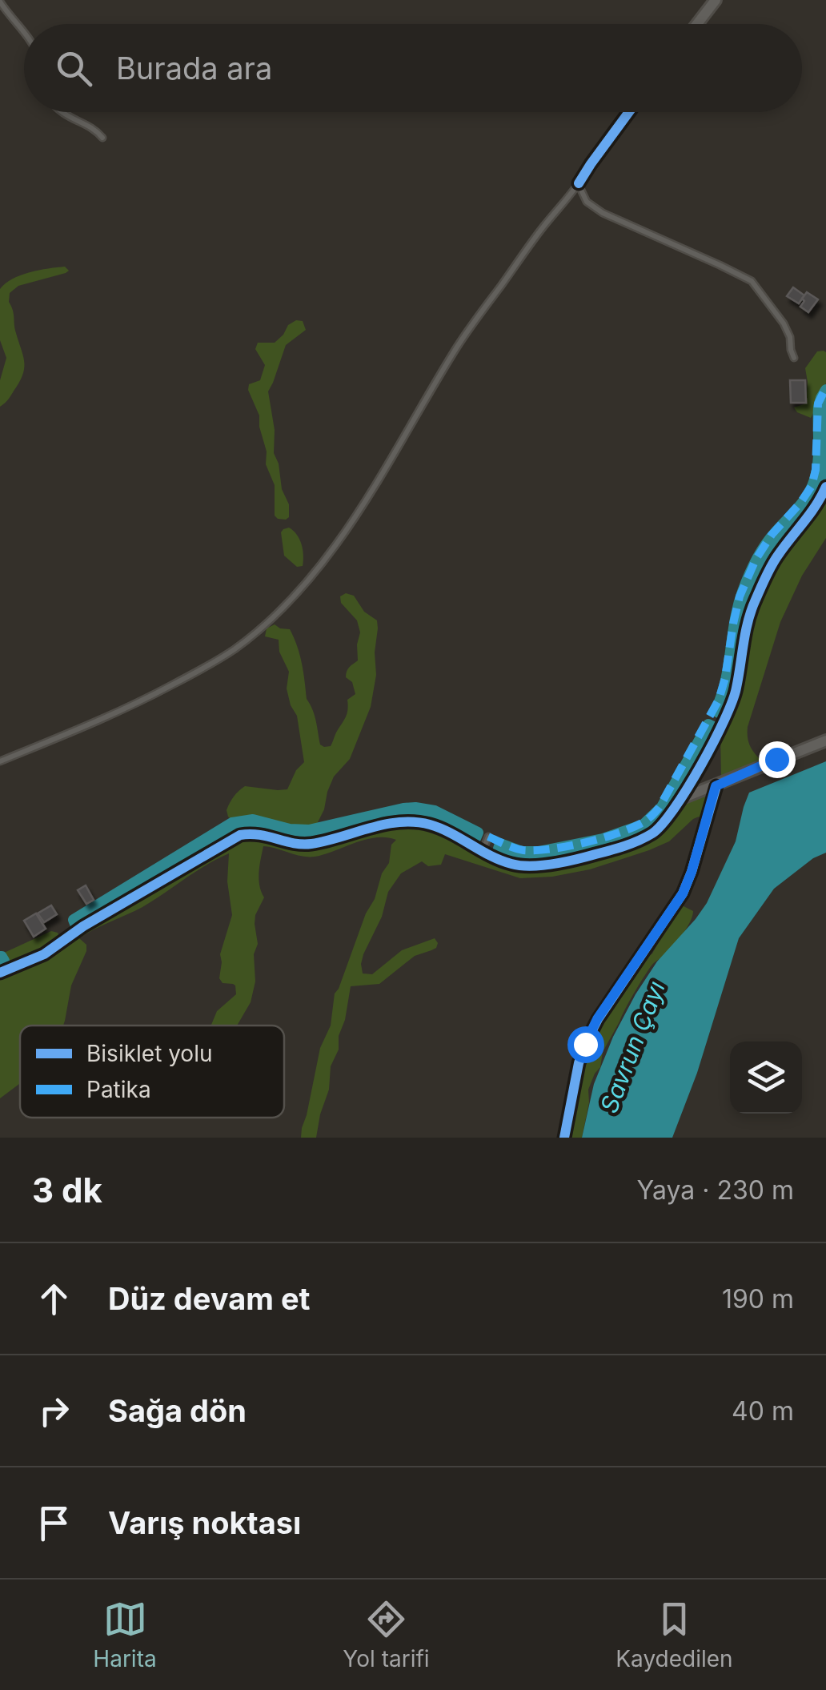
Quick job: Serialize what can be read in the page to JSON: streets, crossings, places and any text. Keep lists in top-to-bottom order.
{
  "water": ["Savrun Çayı"],
  "legend": ["Bisiklet yolu", "Patika"],
  "page": {
    "search": "Burada ara",
    "heading": ["3 dk", "Yaya · 230 m"],
    "list": [
      ["Düz devam et", "190 m"],
      ["Sağa dön", "40 m"],
      "Varış noktası"
    ],
    "nav": ["Harita", "Yol tarifi", "Kaydedilen"]
  }
}
